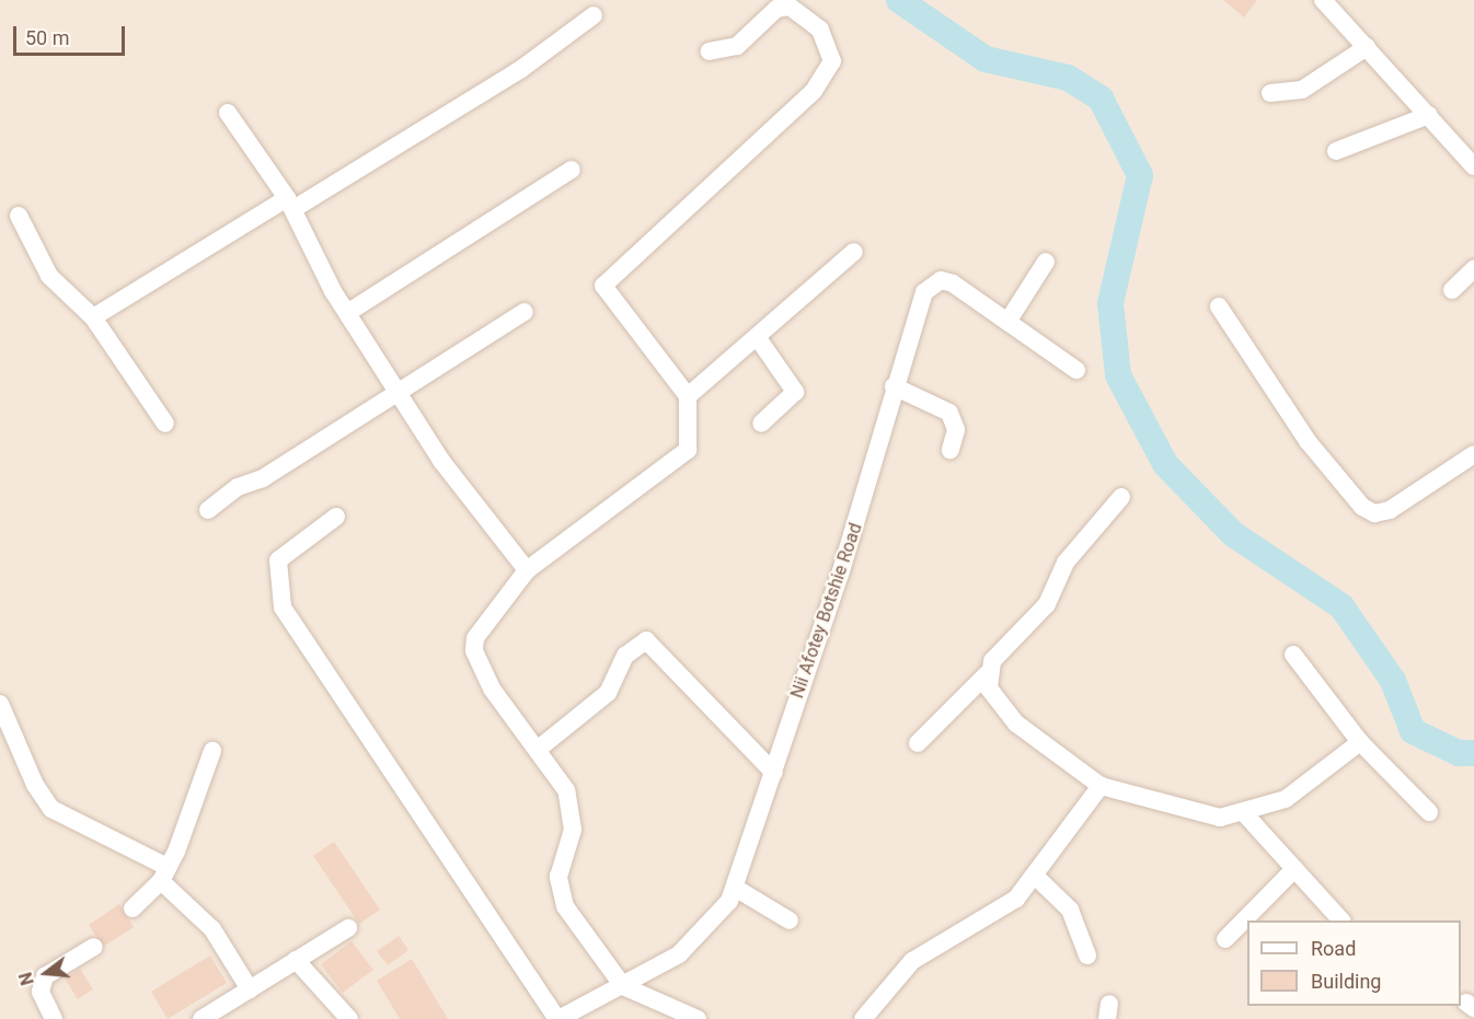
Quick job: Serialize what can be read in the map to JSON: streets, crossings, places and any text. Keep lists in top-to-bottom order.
{
  "streets": {
    "street": ["Nii Afotey Botshie Road"]
  },
  "legend": ["Road", "Building"],
  "scale_bar": "50 m",
  "north": "left"
}
